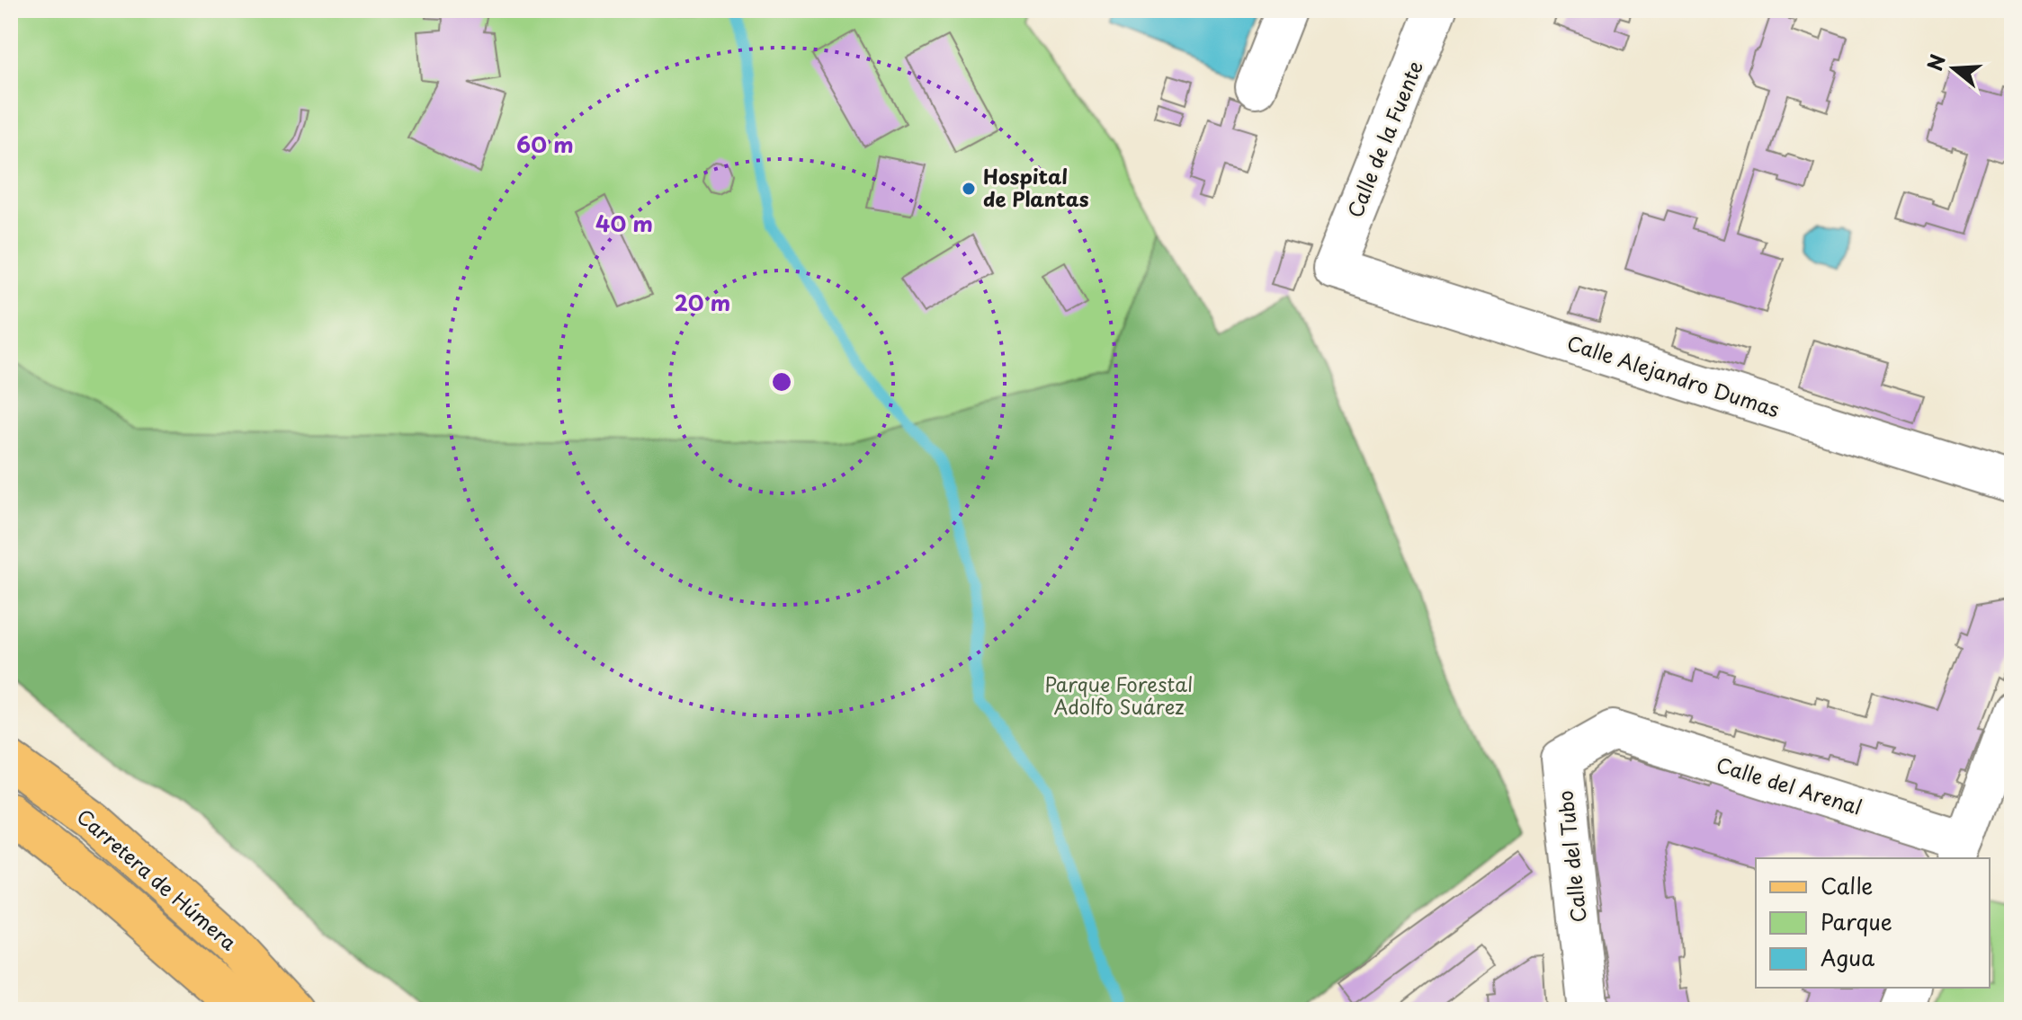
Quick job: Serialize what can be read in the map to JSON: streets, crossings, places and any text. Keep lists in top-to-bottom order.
{
  "streets": {
    "main road": ["Carretera de Húmera"],
    "street": [
      "Calle de la Fuente",
      "Calle Alejandro Dumas",
      "Calle del Arenal",
      "Calle del Tubo"
    ]
  },
  "crossings": [
    ["Calle de la Fuente", "Calle Alejandro Dumas"],
    ["Calle del Arenal", "Calle del Tubo"]
  ],
  "parks": ["Parque Forestal Adolfo Suárez"],
  "places": ["Hospital de Plantas"],
  "legend": ["Calle", "Parque", "Agua"],
  "north": "left",
  "rings": ["60 m", "40 m", "20 m"]
}
